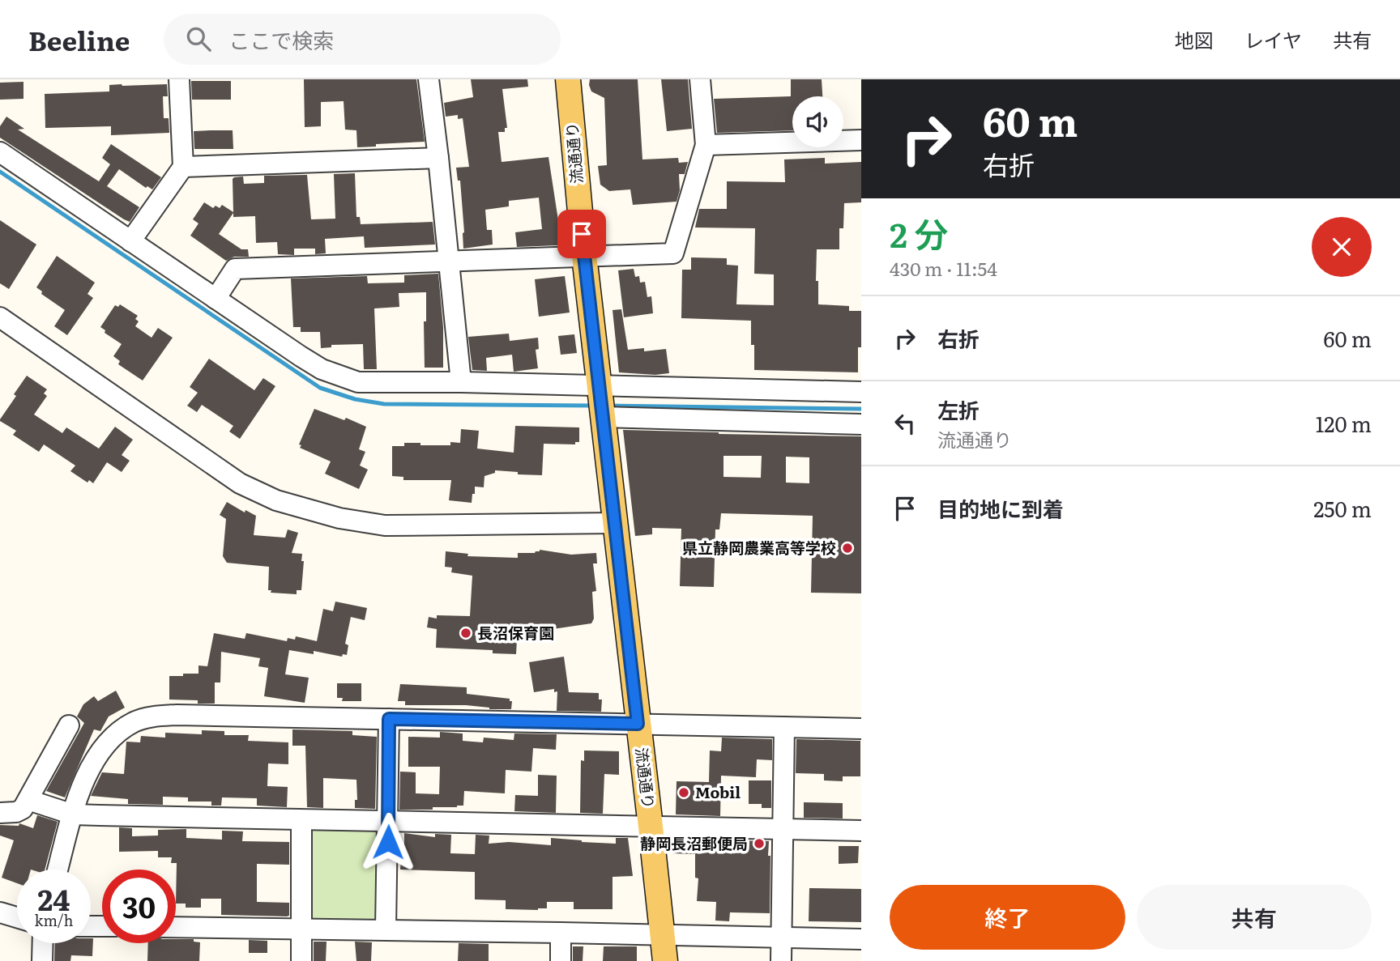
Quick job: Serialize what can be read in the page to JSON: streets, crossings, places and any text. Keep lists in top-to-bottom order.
{
  "streets": {
    "main road": ["流通通り"]
  },
  "places": [
    "県立静岡農業高等学校",
    "長沼保育園",
    "Mobil",
    "静岡長沼郵便局"
  ],
  "page": {
    "header": "Beeline",
    "search": "ここで検索",
    "nav": ["地図", "レイヤ", "共有"],
    "turn": ["60 m", "右折"],
    "heading": ["2 分", "430 m · 11:54"],
    "list": [
      {
        "name": "右折",
        "value": "60 m"
      },
      {
        "name": "左折",
        "note": "流通通り",
        "value": "120 m"
      },
      {
        "name": "目的地に到着",
        "value": "250 m"
      }
    ],
    "speed": "24 km/h",
    "limit": "30",
    "buttons": ["終了", "共有"]
  }
}
